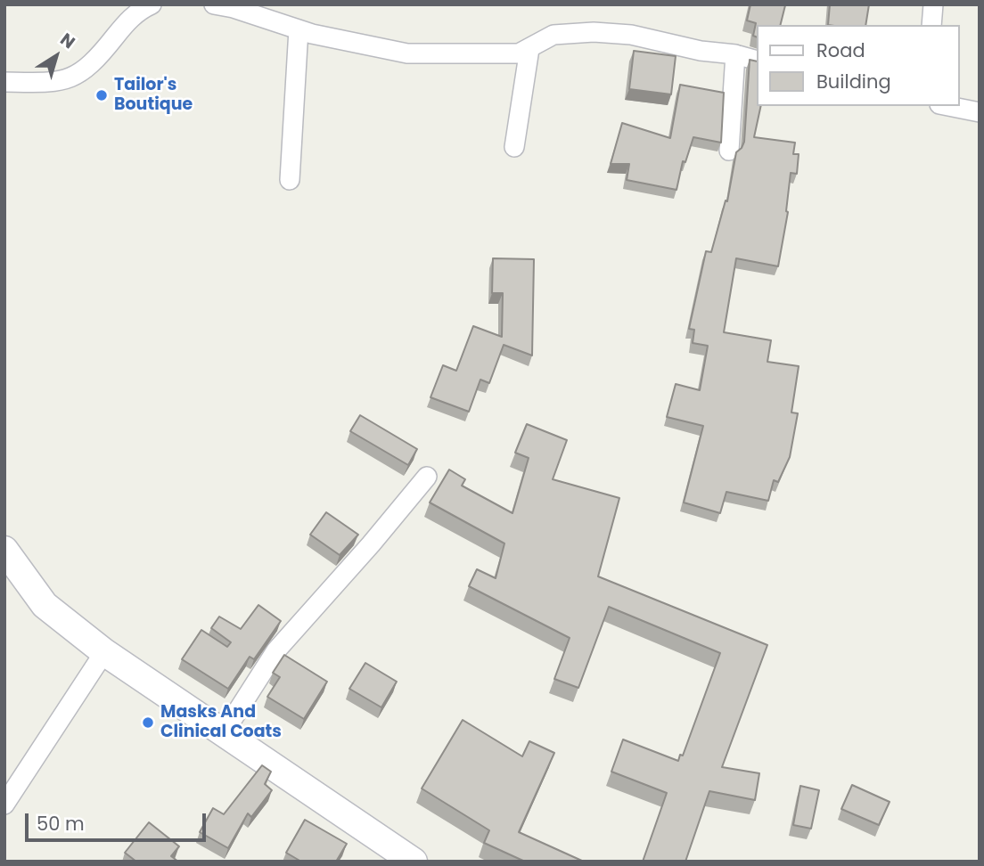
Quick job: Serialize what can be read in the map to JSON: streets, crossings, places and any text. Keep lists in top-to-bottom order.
{
  "places": ["Tailor's Boutique", "Masks And Clinical Coats"],
  "legend": ["Road", "Building"],
  "scale_bar": "50 m",
  "north": "top right"
}
